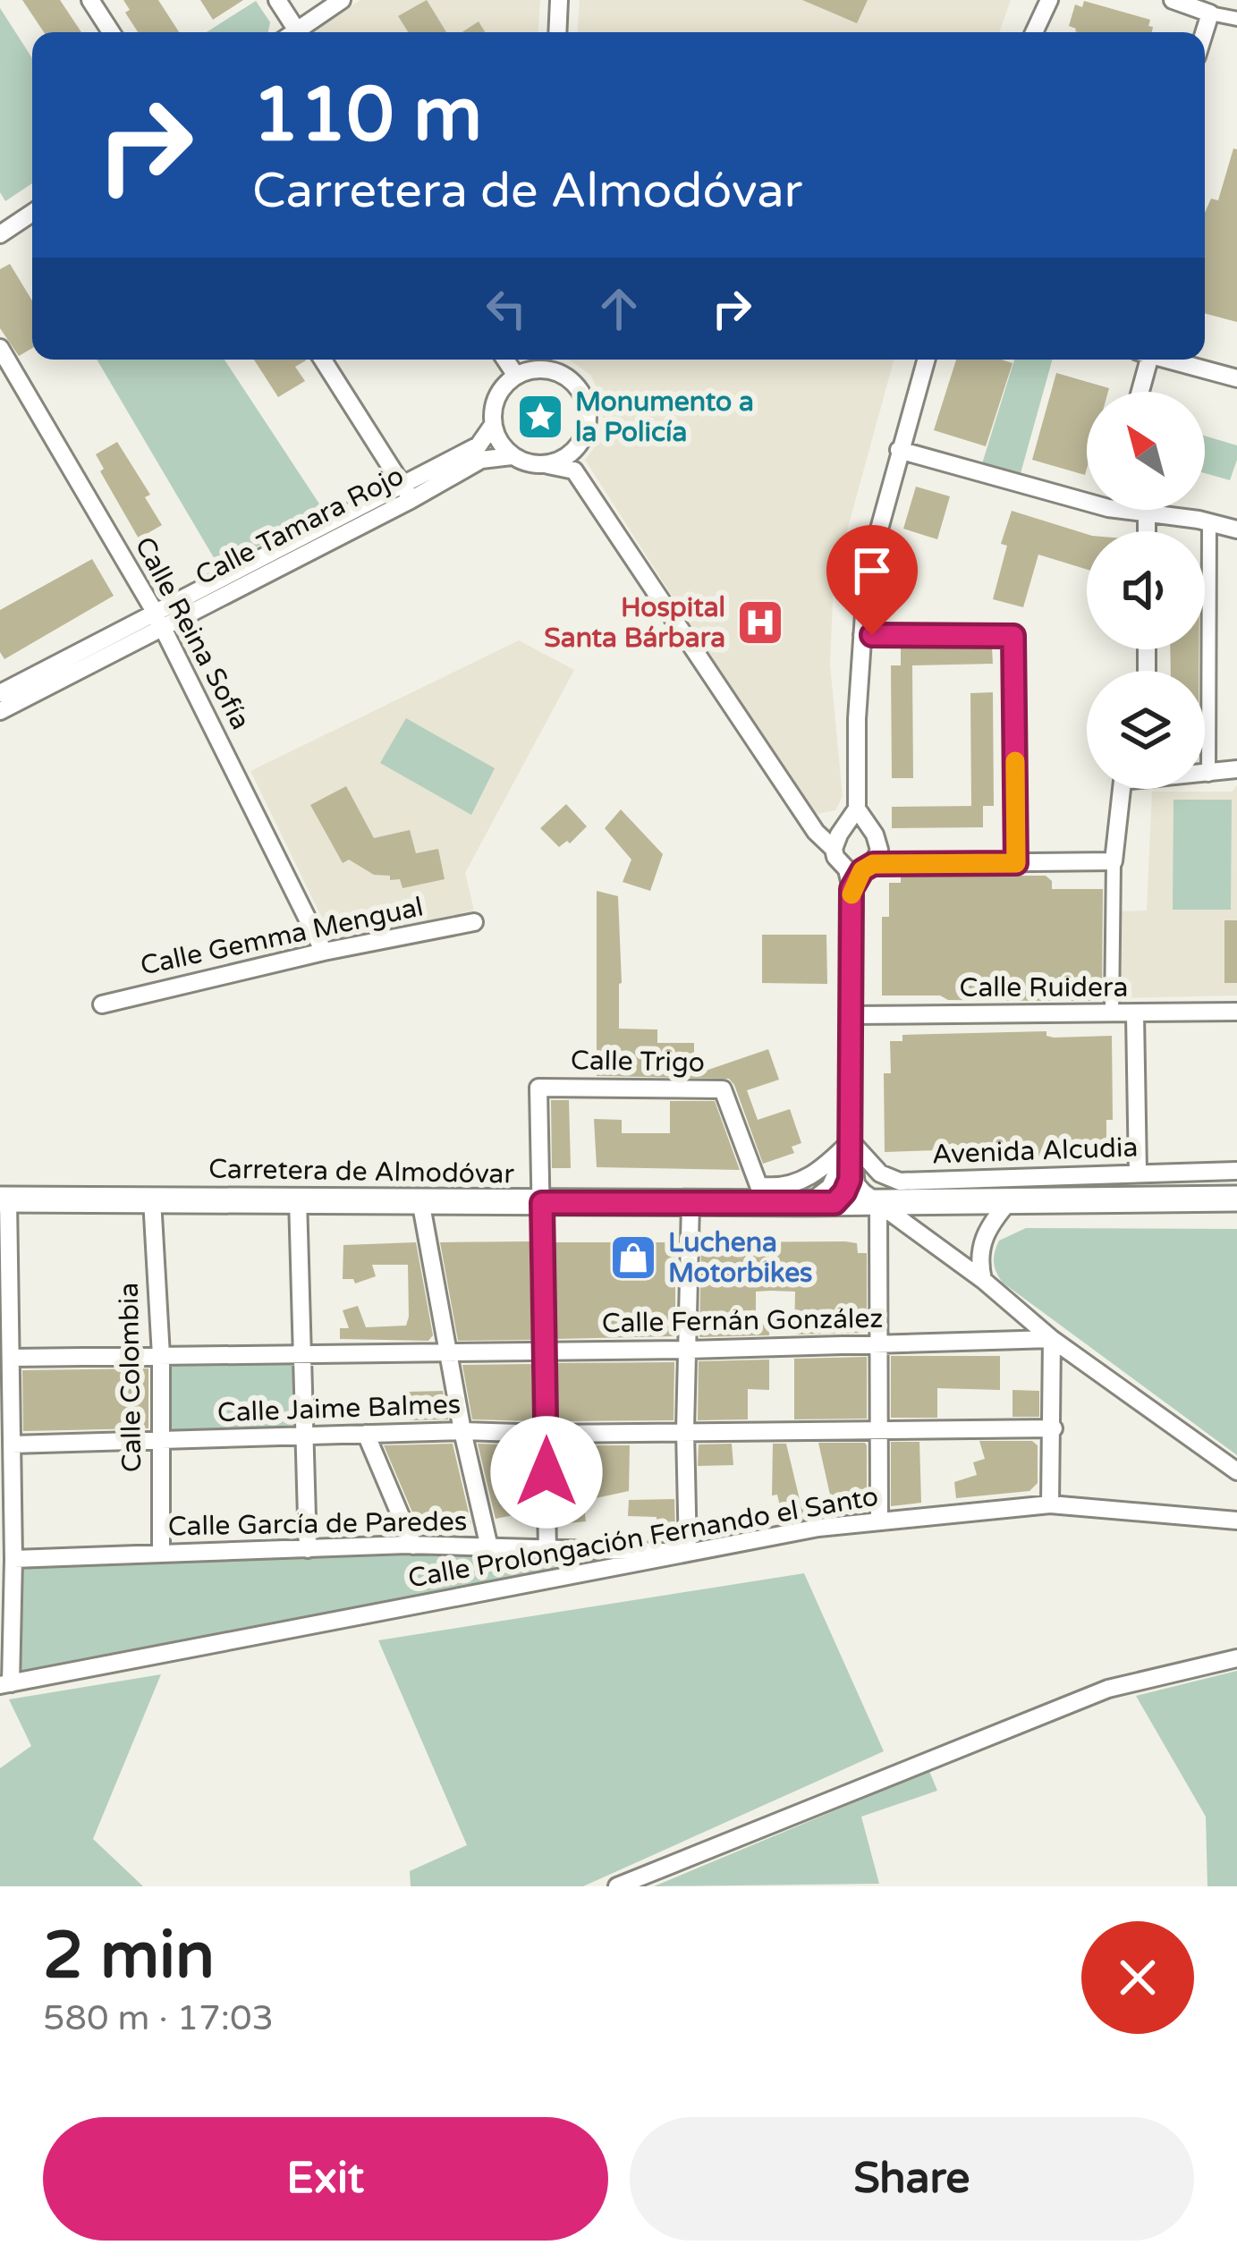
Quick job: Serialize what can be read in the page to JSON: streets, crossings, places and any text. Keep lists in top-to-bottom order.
{
  "streets": {
    "main road": ["Carretera de Almodóvar"],
    "street": [
      "Calle Tamara Rojo",
      "Calle Reina Sofía",
      "Calle Gemma Mengual",
      "Calle Ruidera",
      "Calle Trigo",
      "Avenida Alcudia",
      "Calle Fernán González",
      "Calle Colombia",
      "Calle Jaime Balmes",
      "Calle García de Paredes",
      "Calle Prolongación Fernando el Santo"
    ]
  },
  "crossings": [
    ["Calle Tamara Rojo", "Calle Reina Sofía"],
    ["Calle Reina Sofía", "Calle Gemma Mengual"],
    ["Calle Trigo", "Avenida Alcudia"],
    ["Calle Trigo", "Carretera de Almodóvar"],
    ["Carretera de Almodóvar", "Calle Colombia"],
    ["Calle Fernán González", "Calle Colombia"],
    ["Calle Colombia", "Calle Jaime Balmes"],
    ["Calle Colombia", "Calle García de Paredes"],
    ["Calle García de Paredes", "Calle Prolongación Fernando el Santo"]
  ],
  "places": {
    "place": ["Monumento a la Policía"],
    "hospital": ["Hospital Santa Bárbara"],
    "shop": ["Luchena Motorbikes"]
  },
  "north": "top left",
  "page": {
    "turn": ["110 m", "Carretera de Almodóvar"],
    "heading": ["2 min", "580 m · 17:03"],
    "buttons": ["Exit", "Share"]
  }
}
